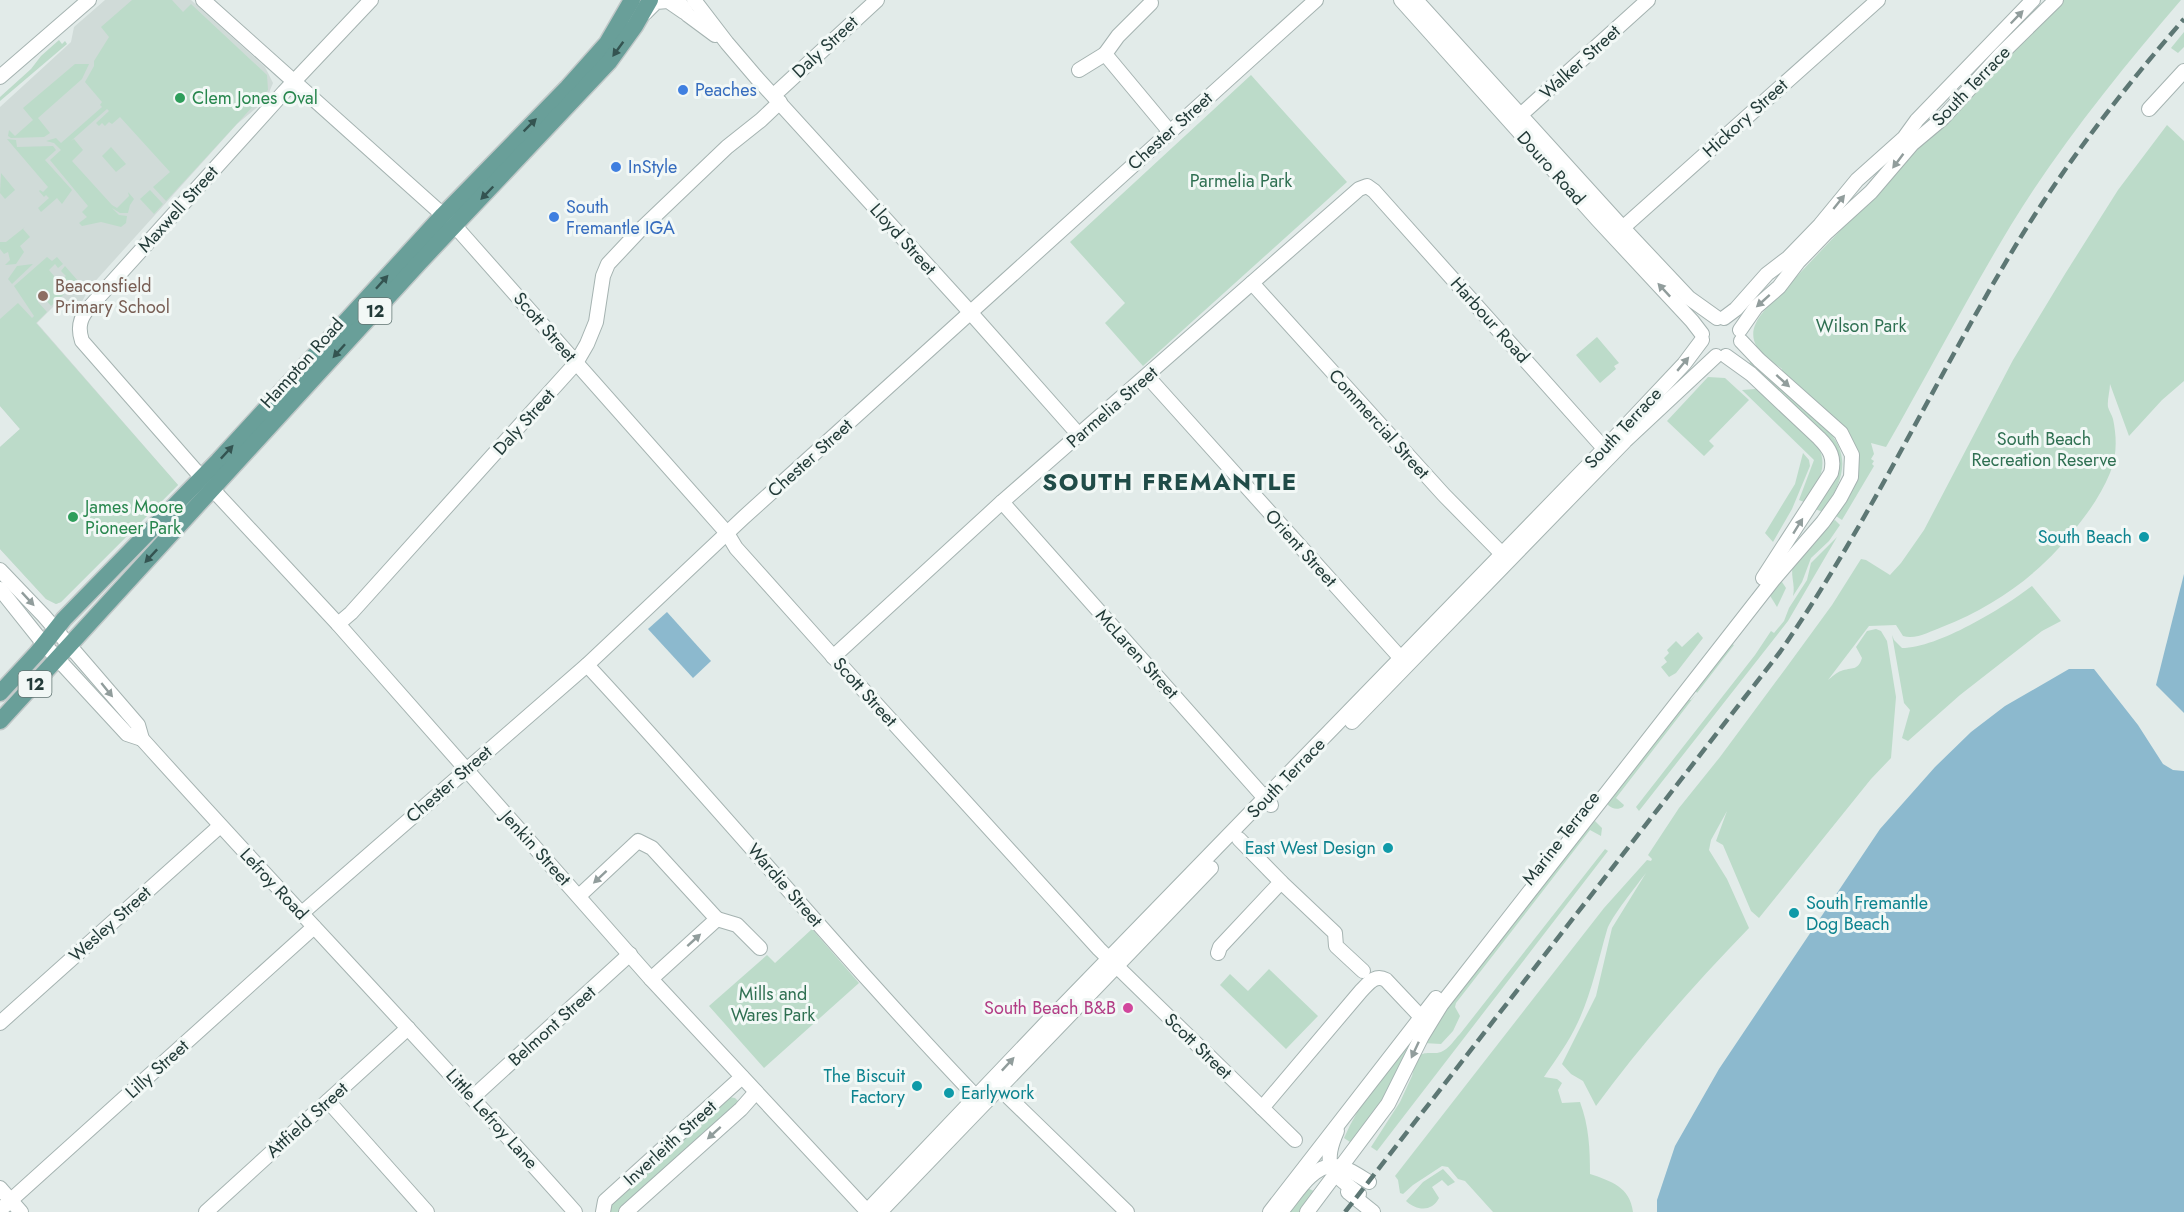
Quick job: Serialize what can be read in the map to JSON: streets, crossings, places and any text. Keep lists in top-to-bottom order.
{
  "streets": {
    "main road": ["12", "Hampton Road"],
    "street": [
      "Daly Street",
      "Walker Street",
      "South Terrace",
      "Hickory Street",
      "Chester Street",
      "Douro Road",
      "Maxwell Street",
      "Lloyd Street",
      "Harbour Road",
      "Scott Street",
      "Parmelia Street",
      "Commercial Street",
      "Orient Street",
      "McLaren Street",
      "Marine Terrace",
      "Jenkin Street",
      "Lefroy Road",
      "Wardie Street",
      "Wesley Street",
      "Belmont Street",
      "Lilly Street",
      "Little Lefroy Lane",
      "Attfield Street",
      "Inverleith Street"
    ]
  },
  "crossings": [
    ["Daly Street", "Lloyd Street"],
    ["Daly Street", "Scott Street"],
    ["Daly Street", "Jenkin Street"],
    ["Walker Street", "Douro Road"],
    ["South Terrace", "Douro Road"],
    ["South Terrace", "Harbour Road"],
    ["South Terrace", "Scott Street"],
    ["South Terrace", "Commercial Street"],
    ["South Terrace", "Orient Street"],
    ["South Terrace", "McLaren Street"],
    ["South Terrace", "Marine Terrace"],
    ["South Terrace", "Jenkin Street"],
    ["South Terrace", "Wardie Street"],
    ["Hickory Street", "Douro Road"],
    ["Chester Street", "Lloyd Street"],
    ["Chester Street", "Scott Street"],
    ["Chester Street", "Jenkin Street"],
    ["Chester Street", "Lefroy Road"],
    ["Chester Street", "Wardie Street"],
    ["Douro Road", "Marine Terrace"],
    ["Maxwell Street", "Scott Street"],
    ["Maxwell Street", "Hampton Road"],
    ["Maxwell Street", "Jenkin Street"],
    ["Lloyd Street", "Parmelia Street"],
    ["Harbour Road", "Parmelia Street"],
    ["Scott Street", "Hampton Road"],
    ["Scott Street", "Parmelia Street"],
    ["Hampton Road", "Jenkin Street"],
    ["Hampton Road", "Lefroy Road"],
    ["Parmelia Street", "Commercial Street"],
    ["Parmelia Street", "Orient Street"],
    ["Parmelia Street", "McLaren Street"],
    ["Jenkin Street", "Belmont Street"],
    ["Jenkin Street", "Inverleith Street"],
    ["Lefroy Road", "Wesley Street"],
    ["Lefroy Road", "Lilly Street"],
    ["Lefroy Road", "Little Lefroy Lane"],
    ["Lefroy Road", "Attfield Street"],
    ["Belmont Street", "Little Lefroy Lane"],
    ["Little Lefroy Lane", "Attfield Street"]
  ],
  "districts": ["SOUTH FREMANTLE"],
  "parks": [
    "Parmelia Park",
    "Wilson Park",
    "South Beach Recreation Reserve",
    "Mills and Wares Park"
  ],
  "places": [
    "Peaches",
    "Clem Jones Oval",
    "InStyle",
    "South Fremantle IGA",
    "Beaconsfield Primary School",
    "James Moore Pioneer Park",
    "South Beach",
    "East West Design",
    "South Fremantle Dog Beach",
    "South Beach B&B",
    "The Biscuit Factory",
    "Earlywork"
  ]
}
